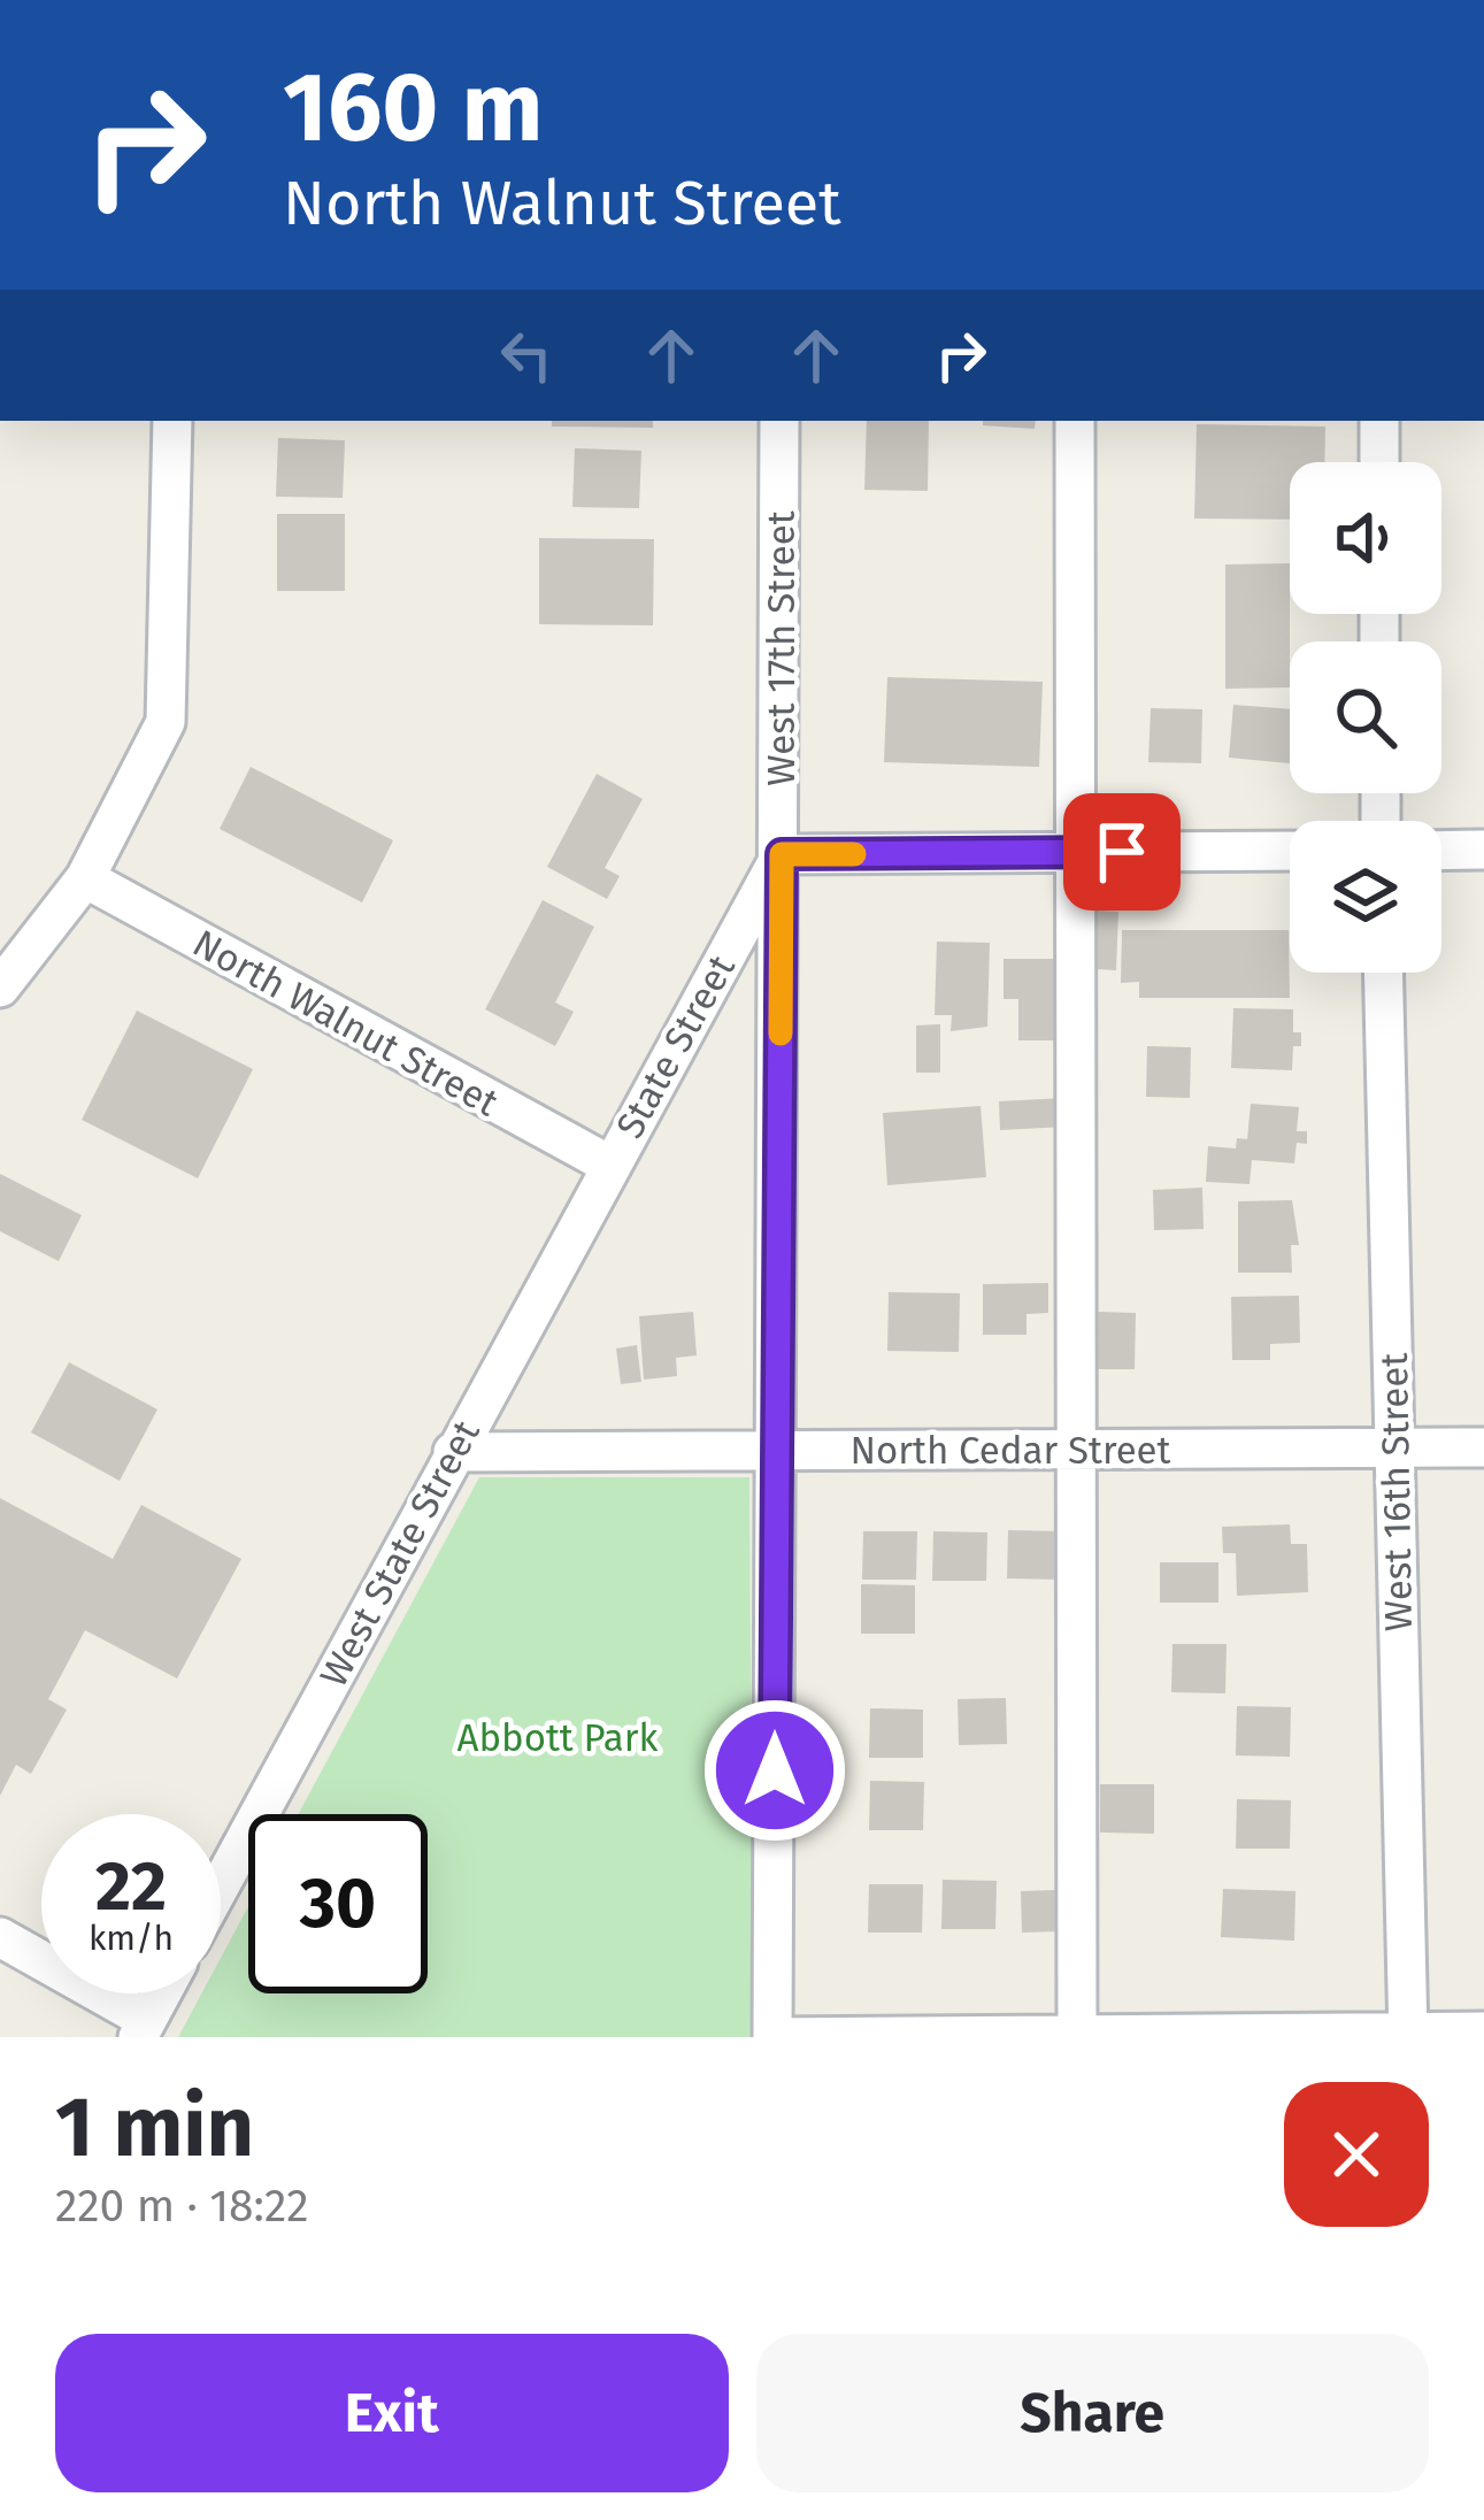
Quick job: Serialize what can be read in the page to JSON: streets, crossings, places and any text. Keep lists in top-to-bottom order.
{
  "streets": {
    "street": [
      "West 17th Street",
      "North Walnut Street",
      "State Street",
      "North Cedar Street",
      "West 16th Street",
      "West State Street"
    ]
  },
  "crossings": [
    ["West 17th Street", "State Street"],
    ["West 17th Street", "North Cedar Street"],
    ["North Walnut Street", "State Street"],
    ["North Walnut Street", "West State Street"],
    ["State Street", "West State Street"],
    ["North Cedar Street", "West 16th Street"],
    ["North Cedar Street", "West State Street"]
  ],
  "parks": ["Abbott Park"],
  "page": {
    "turn": ["160 m", "North Walnut Street"],
    "speed": "22 km/h",
    "limit": "30",
    "heading": ["1 min", "220 m · 18:22"],
    "buttons": ["Exit", "Share"]
  }
}
